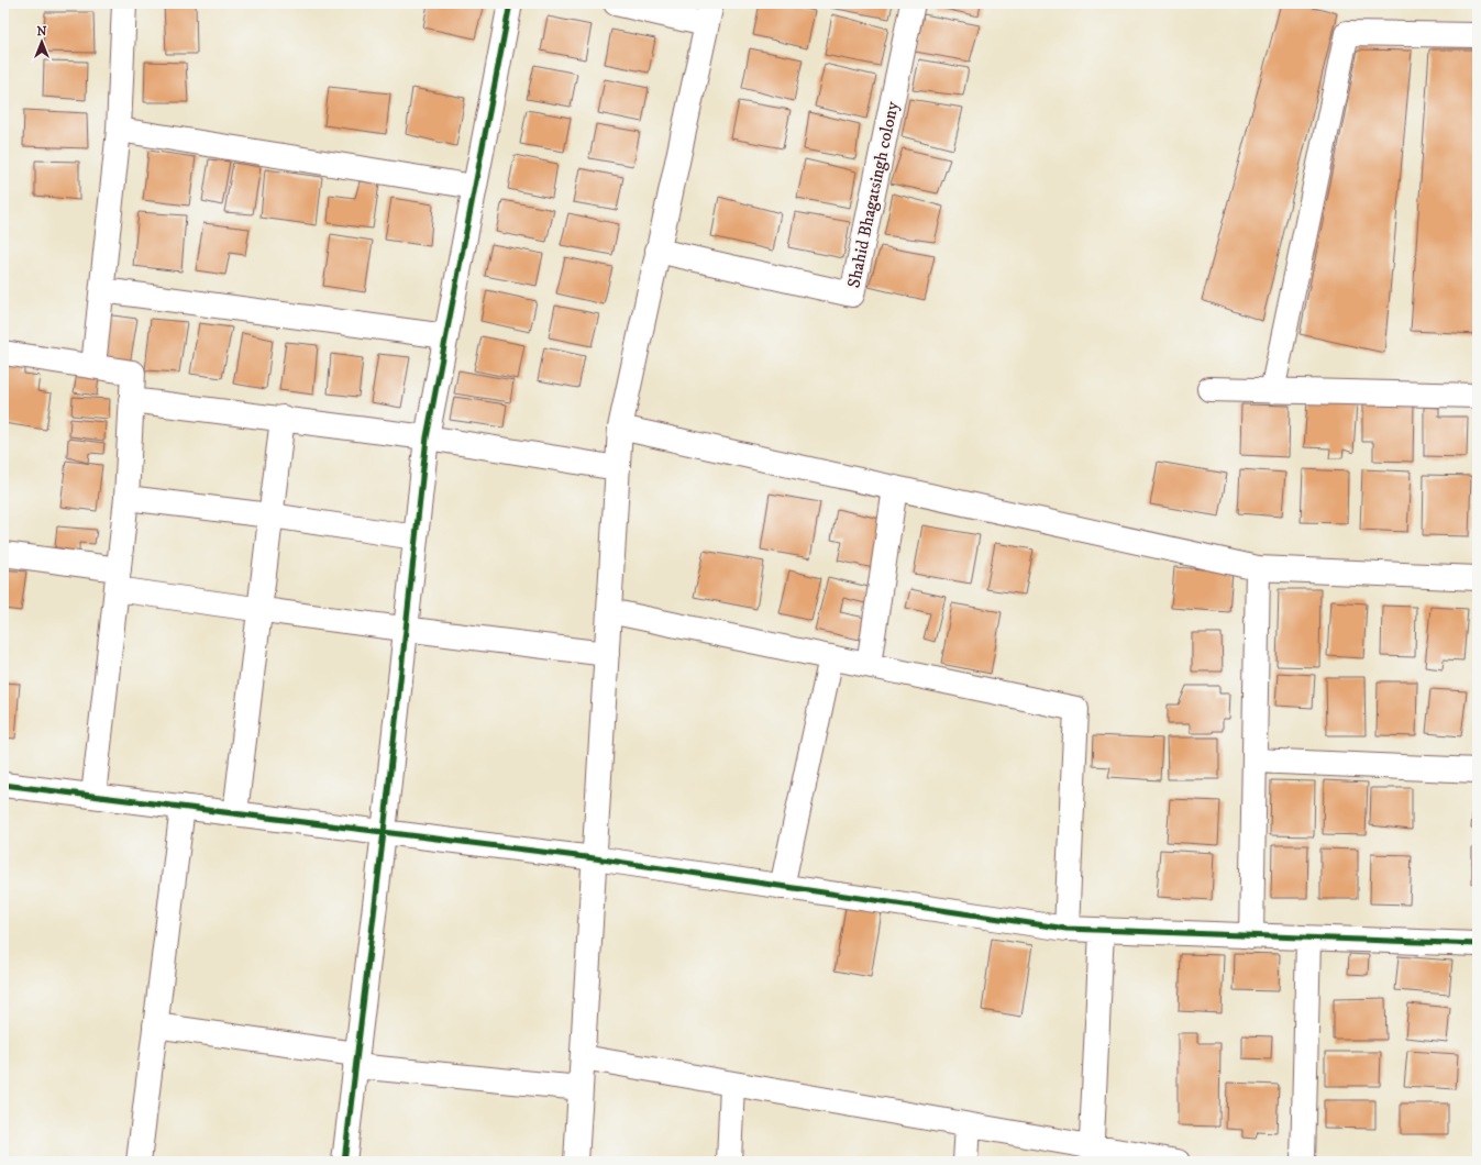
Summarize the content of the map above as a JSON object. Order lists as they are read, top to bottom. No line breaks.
{"streets":{"street":["Shahid Bhagatsingh colony"]},"north":"top"}
